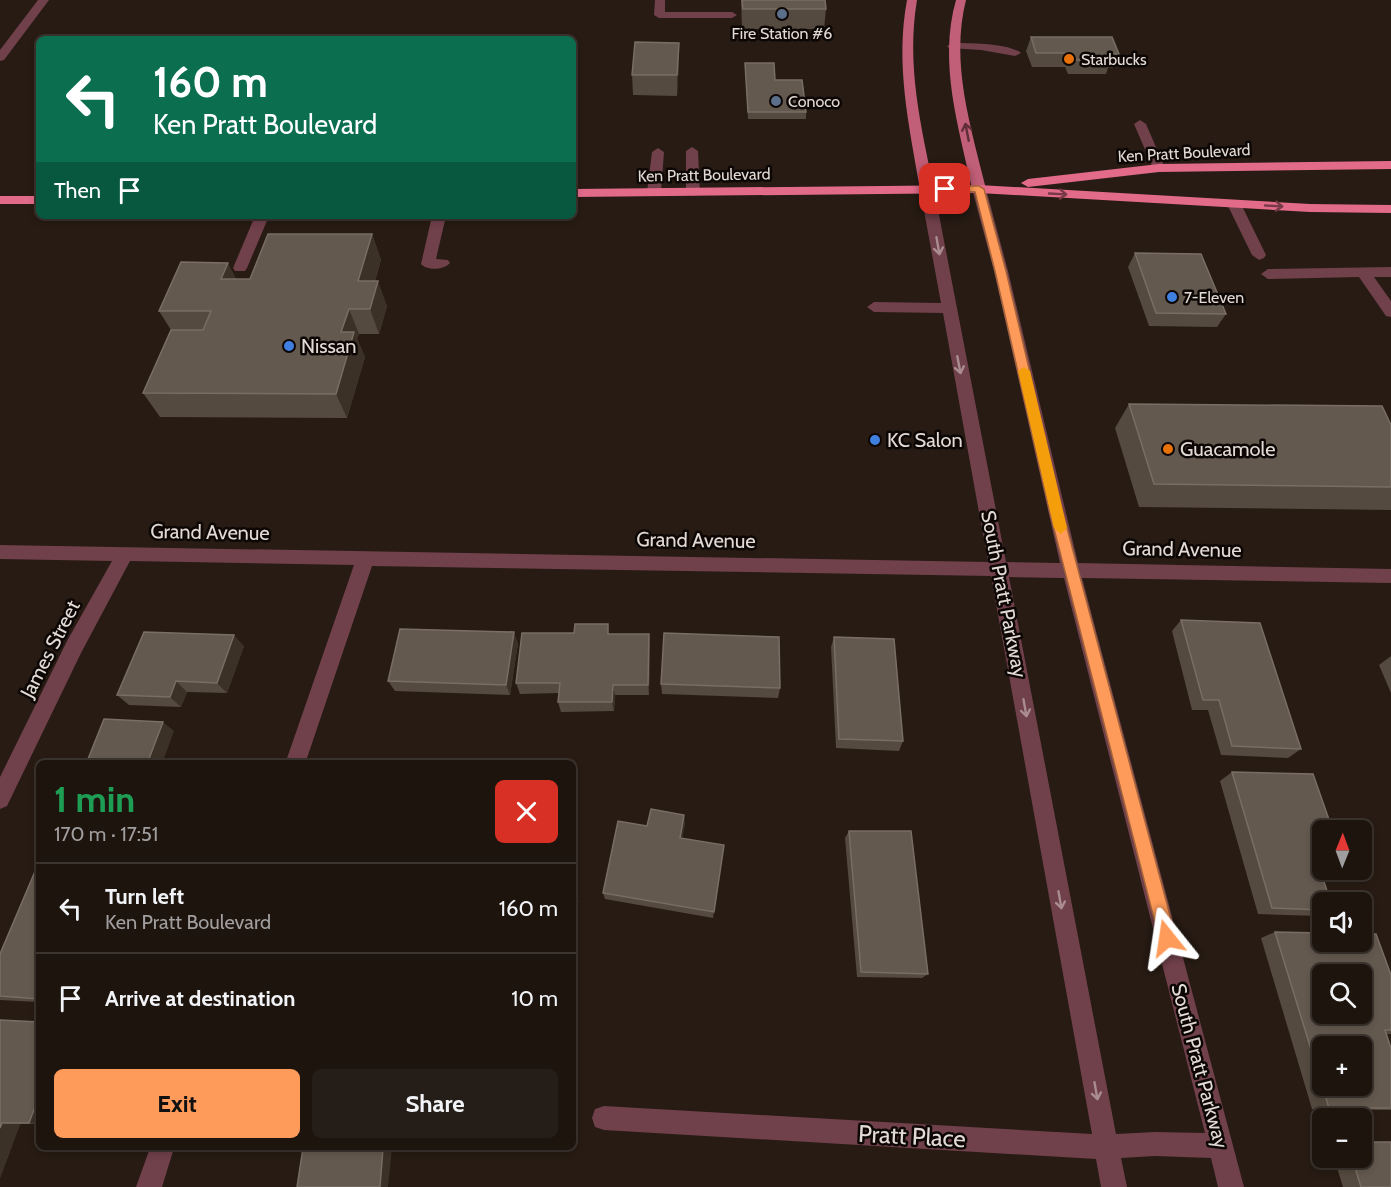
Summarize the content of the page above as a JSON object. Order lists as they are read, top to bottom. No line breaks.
{"streets":{"highway":["Ken Pratt Boulevard"],"main road":["South Pratt Parkway"],"street":["Grand Avenue","James Street","Pratt Place"]},"crossings":[["Ken Pratt Boulevard","South Pratt Parkway"],["Grand Avenue","South Pratt Parkway"],["Grand Avenue","James Street"],["South Pratt Parkway","Pratt Place"]],"places":["Fire Station #6","Starbucks","Conoco","7-Eleven","Nissan","KC Salon","Guacamole"],"north":"top","page":{"turn":["160 m","Ken Pratt Boulevard"],"then":"Then","heading":["1 min","170 m · 17:51"],"map_buttons":["+","−"],"list":[{"name":"Turn left","note":"Ken Pratt Boulevard","value":"160 m"},{"name":"Arrive at destination","value":"10 m"}],"buttons":["Exit","Share"]}}
